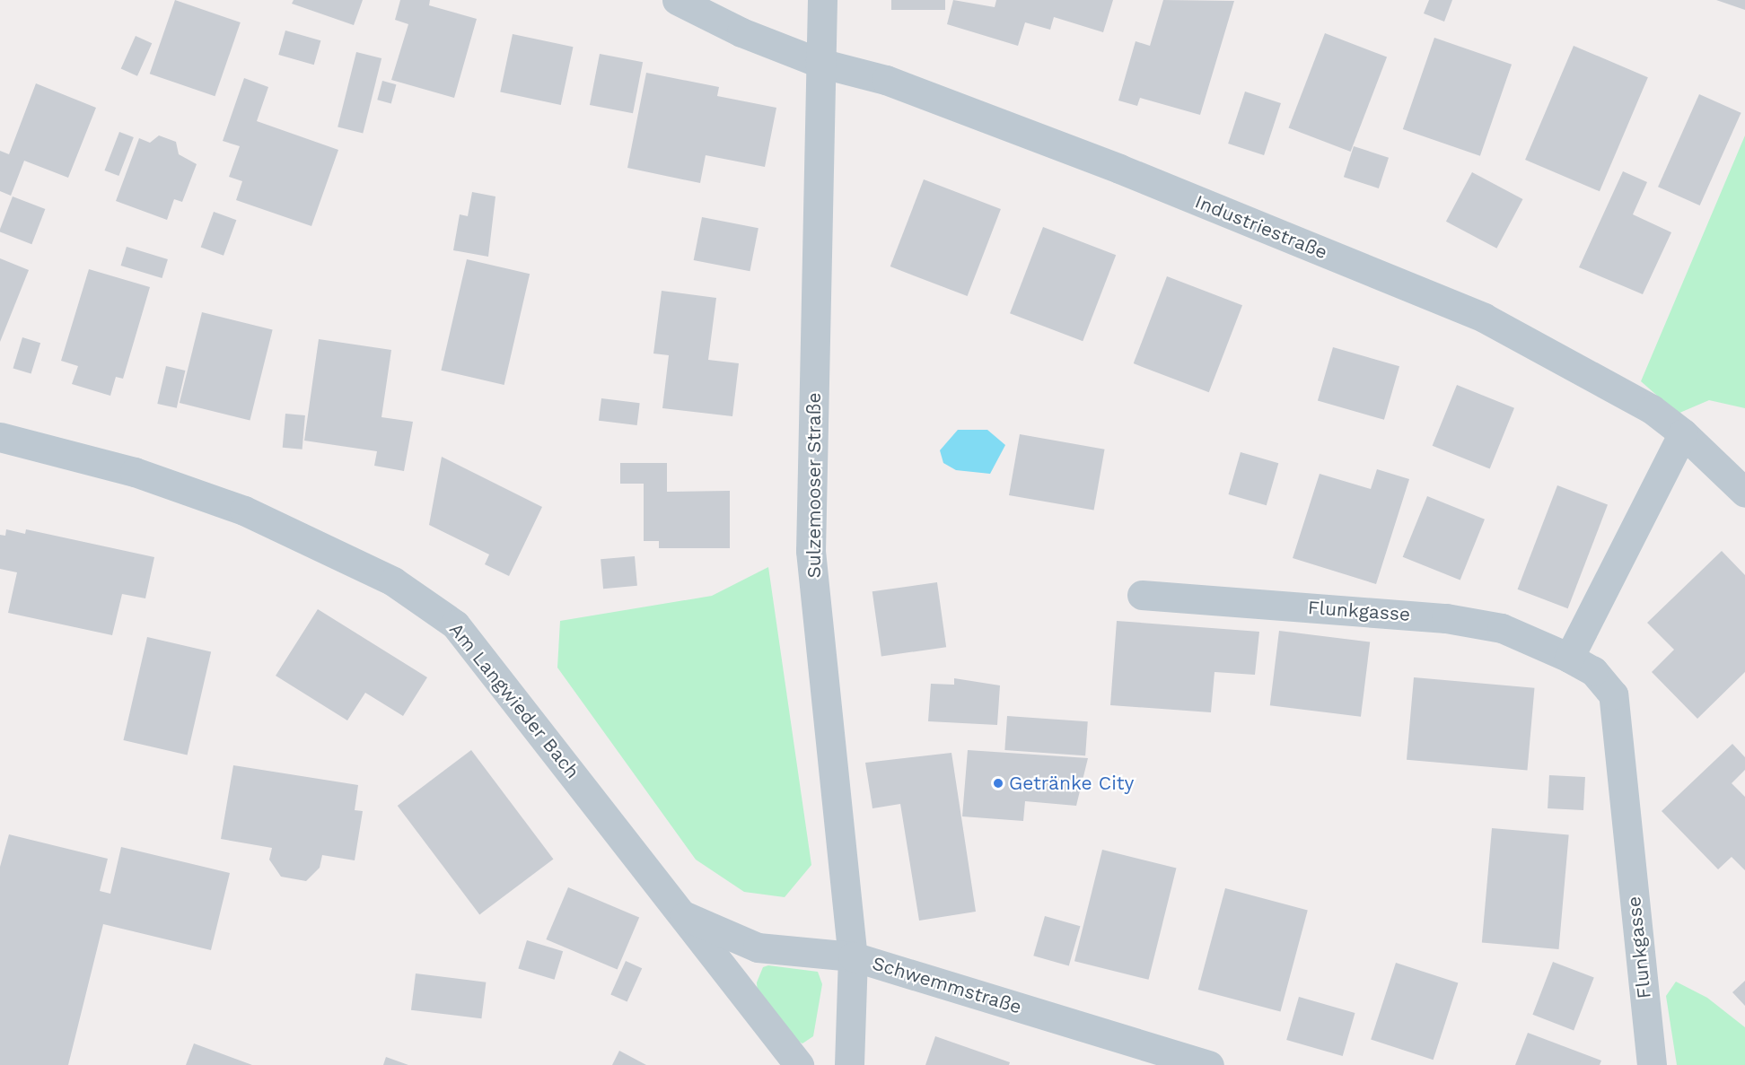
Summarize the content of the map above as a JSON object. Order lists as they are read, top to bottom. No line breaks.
{"streets":{"street":["Industriestraße","Sulzemooser Straße","Flunkgasse","Am Langwieder Bach","Schwemmstraße"]},"crossings":[["Industriestraße","Sulzemooser Straße"],["Sulzemooser Straße","Schwemmstraße"],["Am Langwieder Bach","Schwemmstraße"]],"places":["Getränke City"]}
